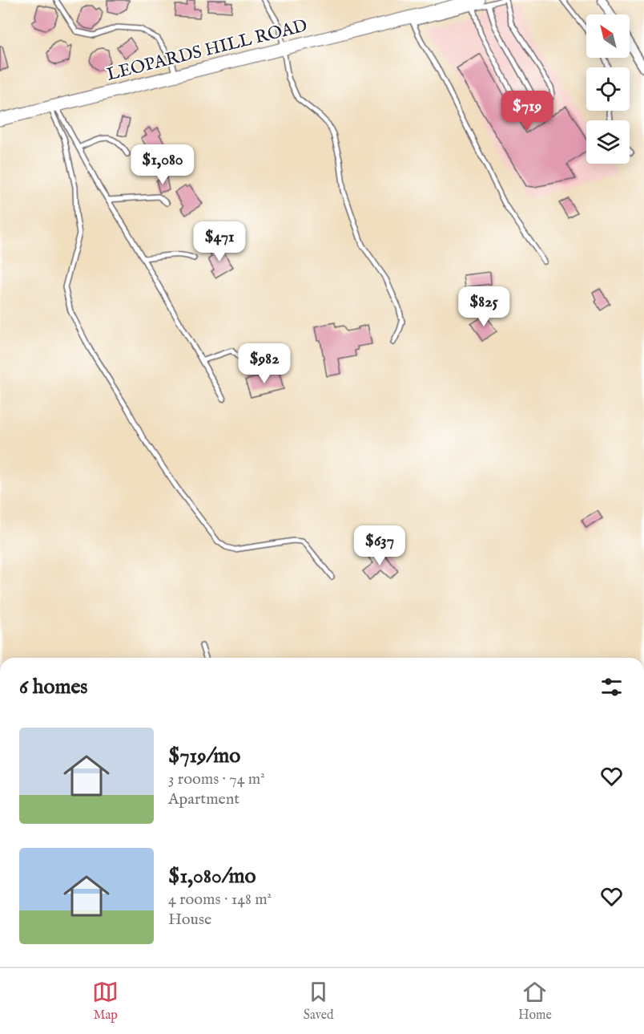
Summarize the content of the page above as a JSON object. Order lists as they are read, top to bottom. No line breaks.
{"streets":{"main road":["LEOPARDS HILL ROAD"]},"north":"top left","page":{"price":["$719","$1,080","$471","$825","$982","$637"],"heading":"6 homes","list":[{"name":"$719/mo","note":"3 rooms · 74 m² · Apartment"},{"name":"$1,080/mo","note":"4 rooms · 148 m² · House"}],"tabs":["Map","Saved","Home"]}}
